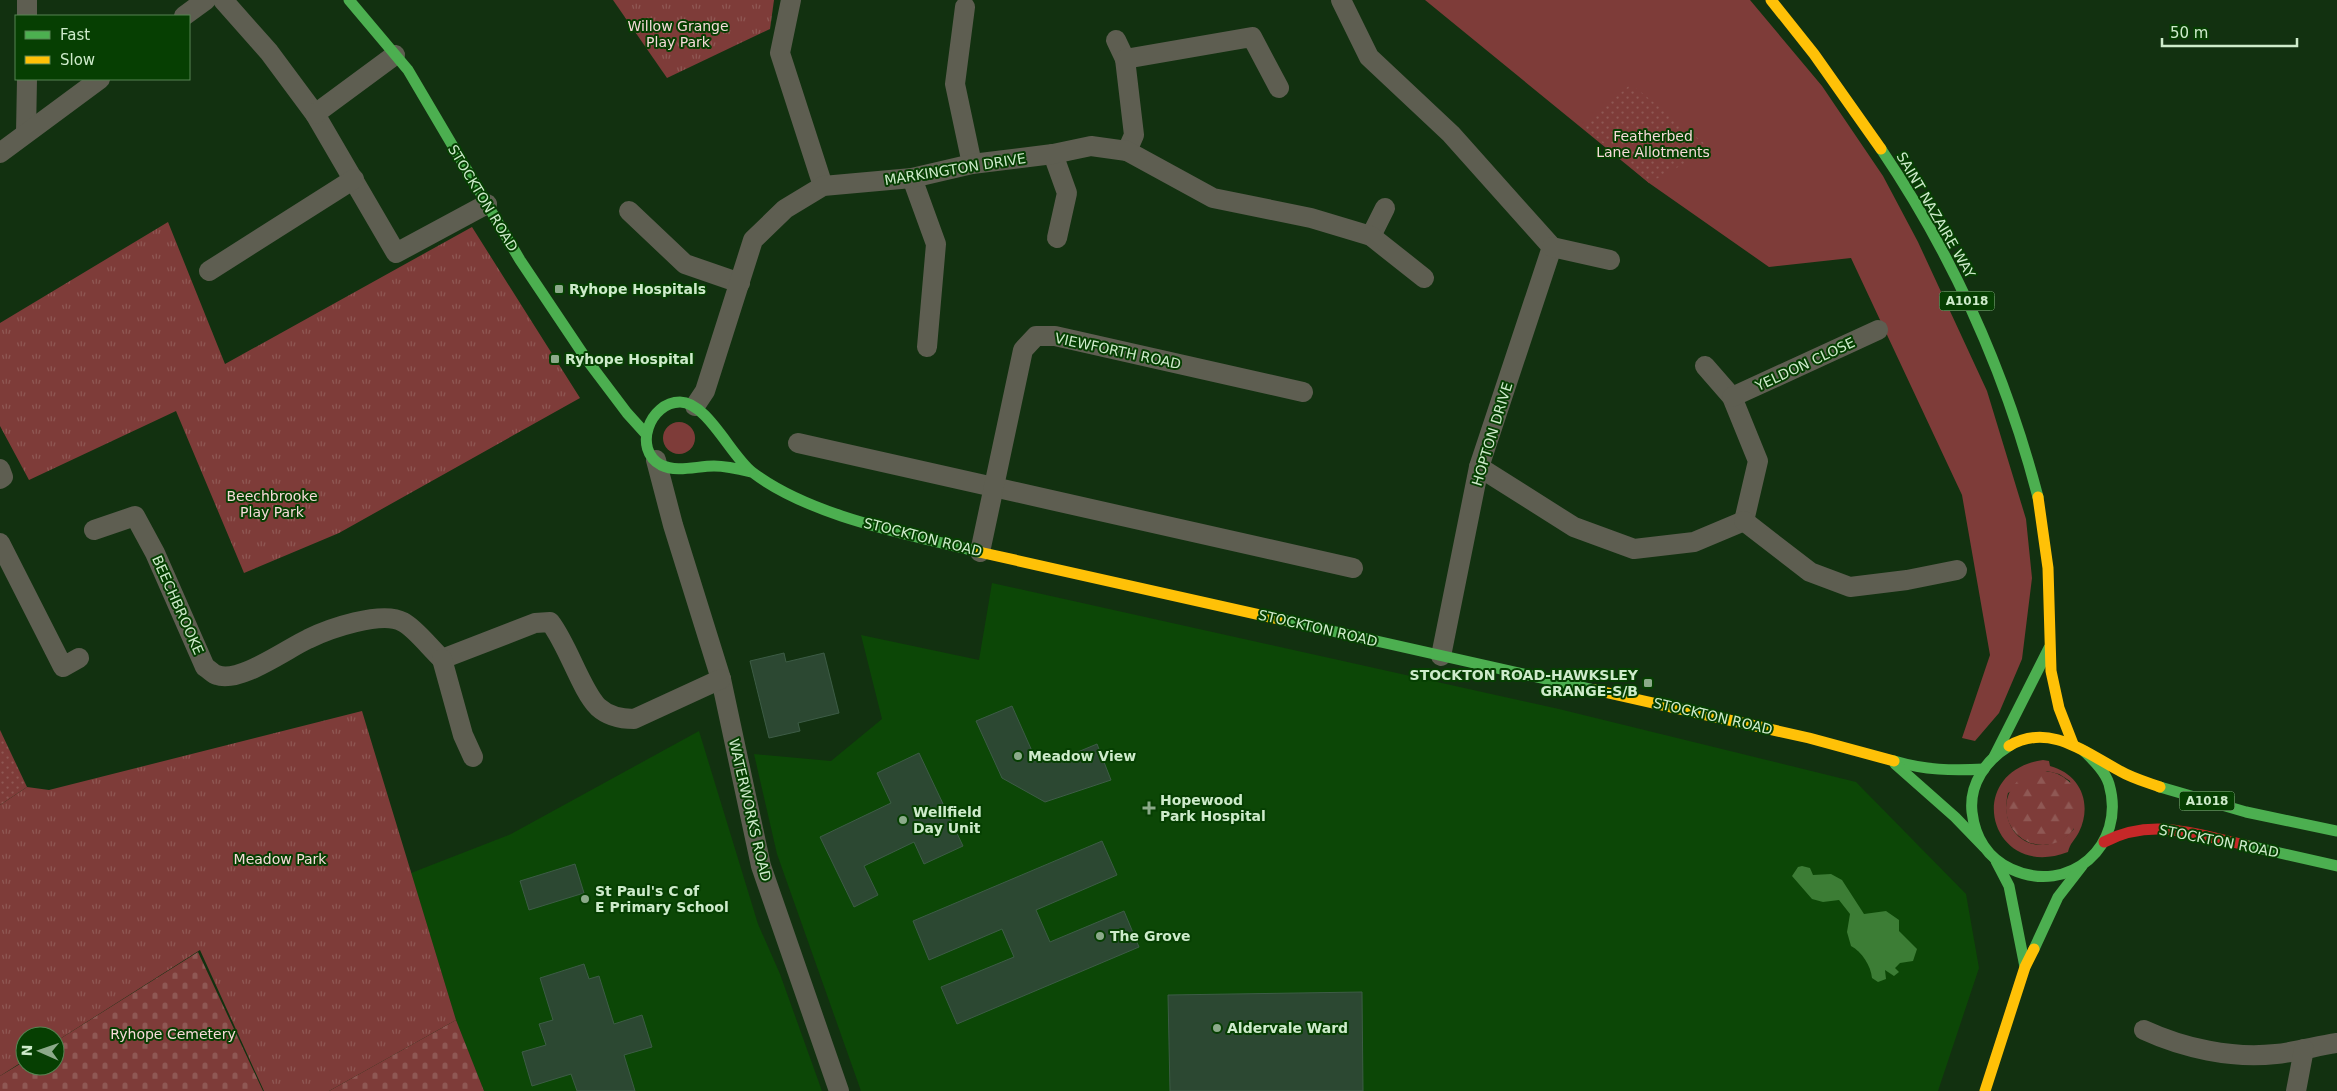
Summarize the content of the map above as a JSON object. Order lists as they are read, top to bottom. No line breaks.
{"streets":{"main road":["STOCKTON ROAD","SAINT NAZAIRE WAY","A1018"],"street":["MARKINGTON DRIVE","VIEWFORTH ROAD","YELDON CLOSE","HOPTON DRIVE","BEECHBROOKE","WATERWORKS ROAD"]},"crossings":[["MARKINGTON DRIVE","STOCKTON ROAD"],["STOCKTON ROAD","SAINT NAZAIRE WAY"],["STOCKTON ROAD","VIEWFORTH ROAD"],["STOCKTON ROAD","HOPTON DRIVE"],["STOCKTON ROAD","WATERWORKS ROAD"]],"parks":["Willow Grange Play Park","Featherbed Lane Allotments","Beechbrooke Play Park","Meadow Park","Ryhope Cemetery"],"places":{"transit":["Ryhope Hospitals","Ryhope Hospital","STOCKTON ROAD-HAWKSLEY GRANGE-S/B"],"other":["Meadow View","Wellfield Day Unit","St Paul's C of E Primary School","The Grove","Aldervale Ward"],"health":["Hopewood Park Hospital"]},"legend":["Fast","Slow"],"scale_bar":"50 m","north":"left"}
